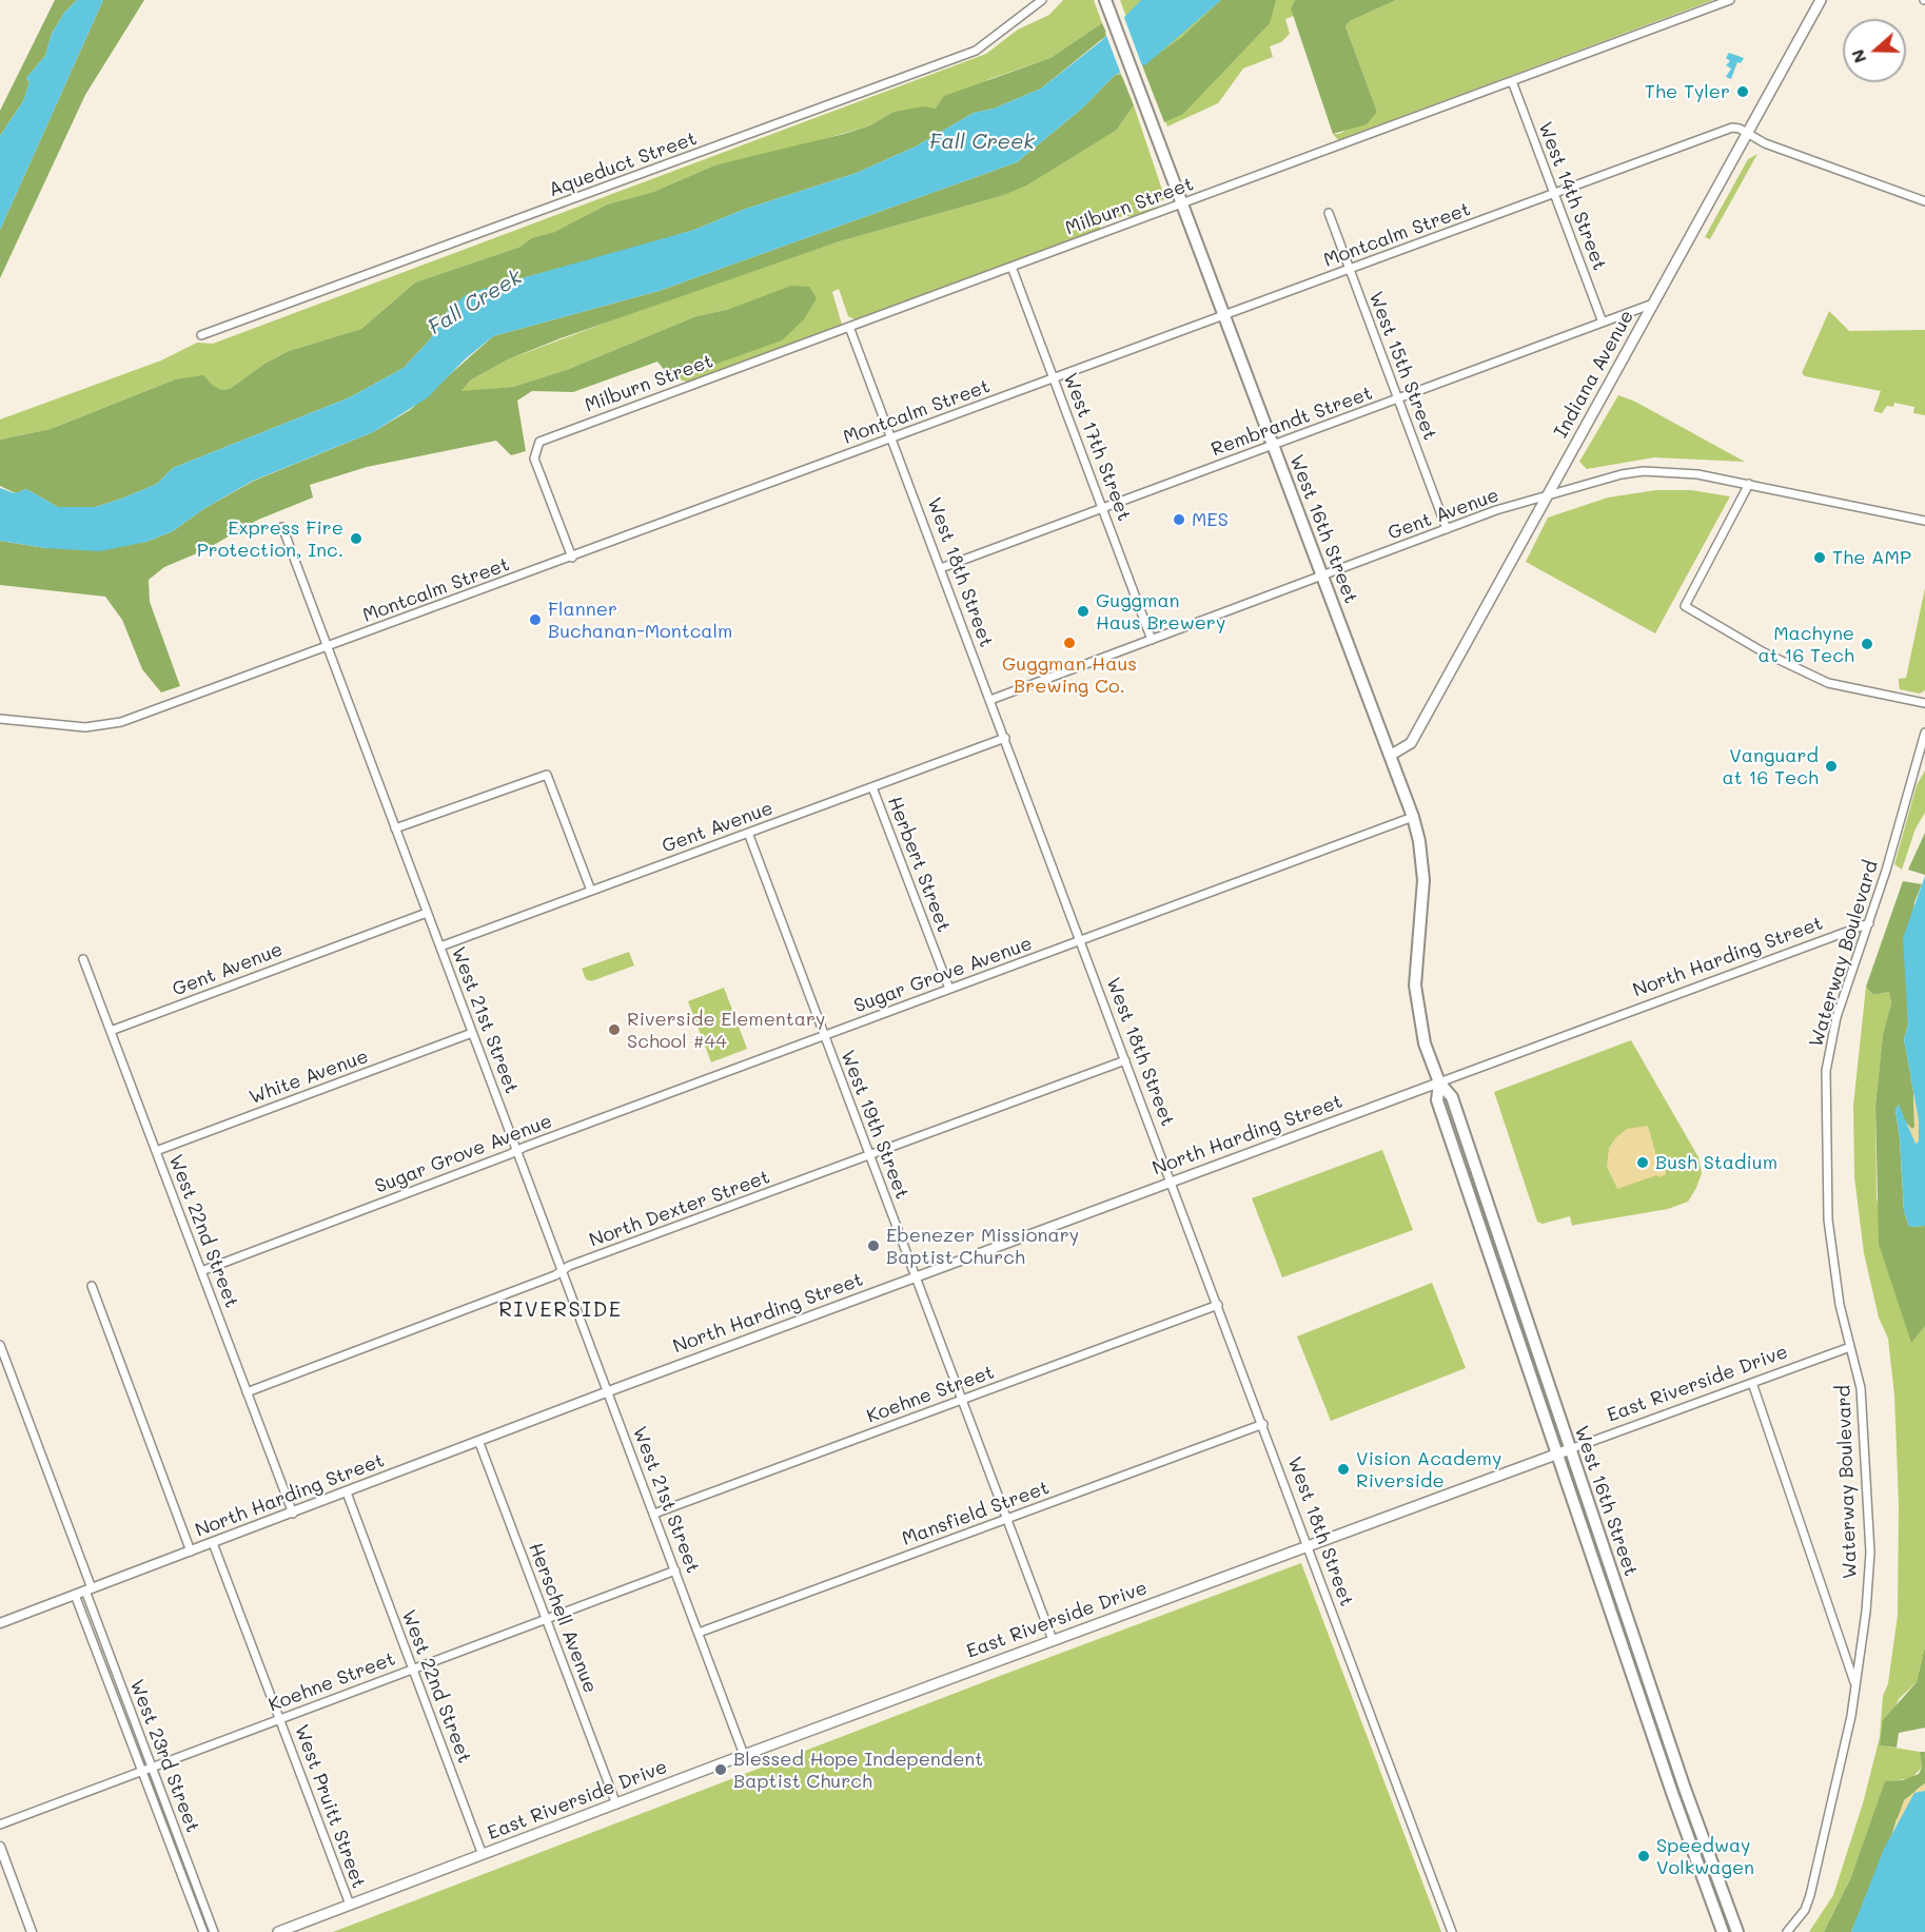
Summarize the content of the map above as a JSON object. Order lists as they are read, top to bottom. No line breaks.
{"streets":{"main road":["Indiana Avenue","West 16th Street","East Riverside Drive"],"street":["Aqueduct Street","West 14th Street","Milburn Street","Montcalm Street","West 15th Street","Rembrandt Street","West 17th Street","Gent Avenue","West 18th Street","Herbert Street","Waterway Boulevard","North Harding Street","Sugar Grove Avenue","West 21st Street","White Avenue","West 19th Street","North Dexter Street","West 22nd Street","Koehne Street","Mansfield Street","Herschell Avenue","West 23rd Street","West Pruitt Street"]},"crossings":[["West 14th Street","Milburn Street"],["West 14th Street","Montcalm Street"],["West 14th Street","Rembrandt Street"],["Milburn Street","Montcalm Street"],["Milburn Street","West 17th Street"],["Milburn Street","West 16th Street"],["Milburn Street","West 18th Street"],["Montcalm Street","West 15th Street"],["Montcalm Street","Indiana Avenue"],["Montcalm Street","West 17th Street"],["Montcalm Street","West 16th Street"],["Montcalm Street","West 18th Street"],["Montcalm Street","West 21st Street"],["West 15th Street","Rembrandt Street"],["West 15th Street","Gent Avenue"],["Indiana Avenue","Rembrandt Street"],["Indiana Avenue","Gent Avenue"],["Indiana Avenue","West 16th Street"],["Rembrandt Street","West 17th Street"],["Rembrandt Street","West 16th Street"],["Rembrandt Street","West 18th Street"],["West 17th Street","Gent Avenue"],["Gent Avenue","West 16th Street"],["Gent Avenue","West 18th Street"],["Gent Avenue","Herbert Street"],["Gent Avenue","West 21st Street"],["Gent Avenue","West 19th Street"],["Gent Avenue","West 22nd Street"],["West 16th Street","North Harding Street"],["West 16th Street","Sugar Grove Avenue"],["West 16th Street","East Riverside Drive"],["West 18th Street","North Harding Street"],["West 18th Street","Sugar Grove Avenue"],["West 18th Street","North Dexter Street"],["West 18th Street","East Riverside Drive"],["West 18th Street","Koehne Street"],["West 18th Street","Mansfield Street"],["Herbert Street","Sugar Grove Avenue"],["Waterway Boulevard","North Harding Street"],["Waterway Boulevard","East Riverside Drive"],["North Harding Street","West 21st Street"],["North Harding Street","West 19th Street"],["North Harding Street","West 22nd Street"],["North Harding Street","Herschell Avenue"],["North Harding Street","West 23rd Street"],["North Harding Street","West Pruitt Street"],["Sugar Grove Avenue","West 21st Street"],["Sugar Grove Avenue","West 19th Street"],["Sugar Grove Avenue","West 22nd Street"],["West 21st Street","White Avenue"],["West 21st Street","North Dexter Street"],["West 21st Street","East Riverside Drive"],["West 21st Street","Koehne Street"],["West 21st Street","Mansfield Street"],["White Avenue","West 22nd Street"],["West 19th Street","North Dexter Street"],["West 19th Street","East Riverside Drive"],["West 19th Street","Koehne Street"],["West 19th Street","Mansfield Street"],["North Dexter Street","West 22nd Street"],["West 22nd Street","East Riverside Drive"],["West 22nd Street","Koehne Street"],["East Riverside Drive","Herschell Avenue"],["East Riverside Drive","West Pruitt Street"],["Koehne Street","Herschell Avenue"],["Koehne Street","West 23rd Street"],["Koehne Street","West Pruitt Street"]],"districts":["RIVERSIDE"],"water":["Fall Creek"],"places":["The Tyler","MES","Express Fire Protection, Inc.","The AMP","Guggman Haus Brewery","Flanner Buchanan-Montcalm","Guggman Haus Brewing Co.","Machyne at 16 Tech","Vanguard at 16 Tech","Riverside Elementary School #44","Bush Stadium","Ebenezer Missionary Baptist Church","Vision Academy Riverside","Blessed Hope Independent Baptist Church","Speedway Volkwagen"],"north":"left"}
